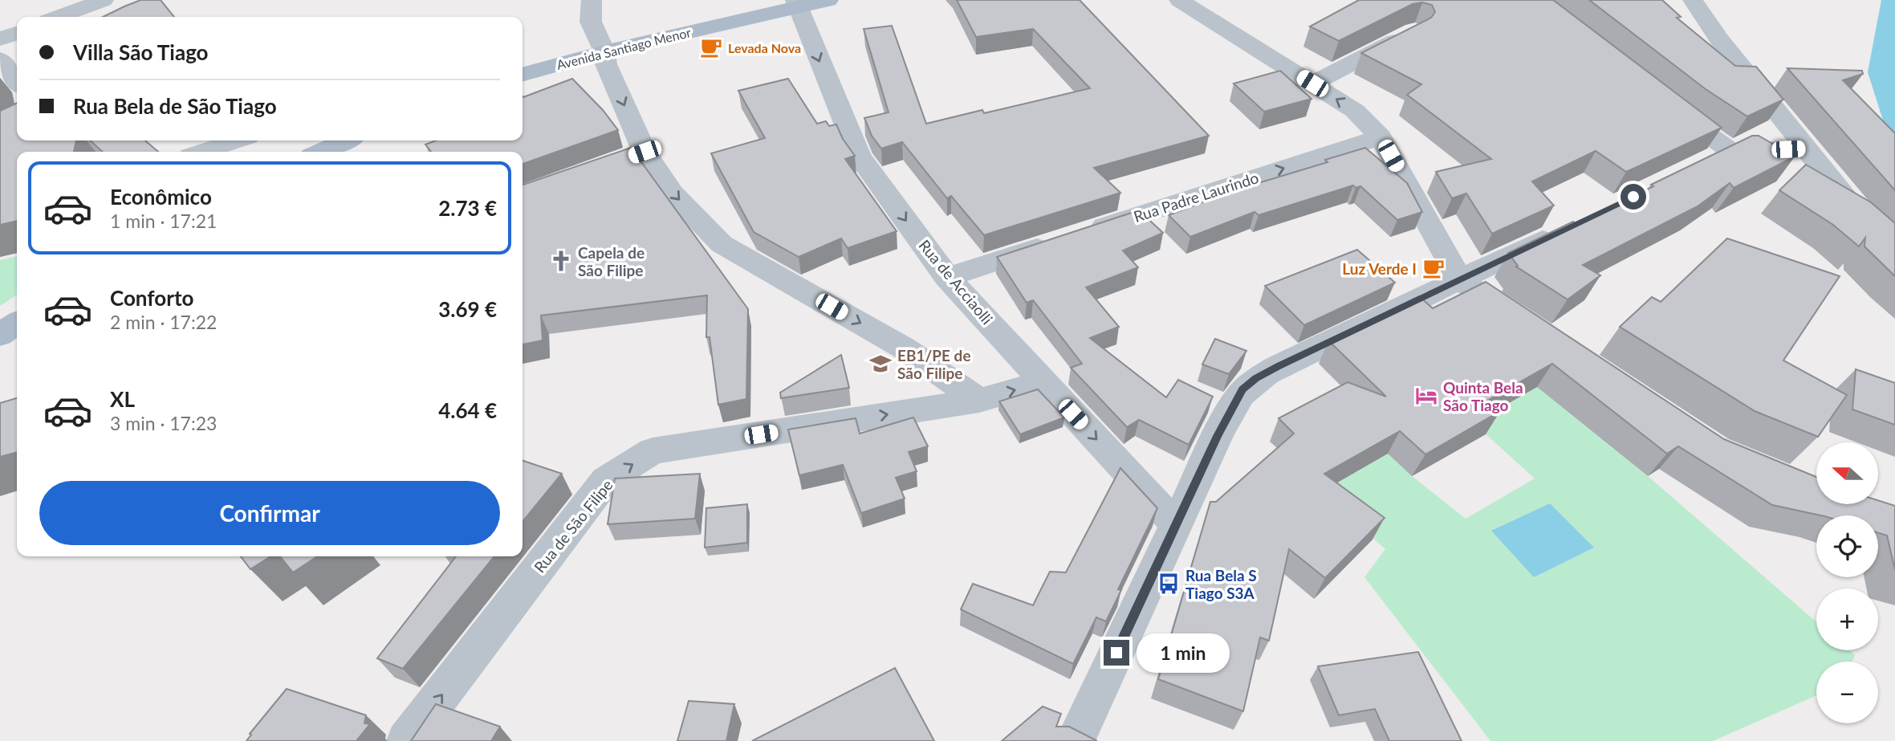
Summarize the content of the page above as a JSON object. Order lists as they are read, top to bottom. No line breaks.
{"streets":{"main road":["Avenida Santiago Menor"],"street":["Rua Padre Laurindo","Rua de Acciaolli","Rua de São Filipe"]},"crossings":[["Avenida Santiago Menor","Rua de Acciaolli"],["Rua Padre Laurindo","Rua de Acciaolli"],["Rua de Acciaolli","Rua de São Filipe"]],"one_way":["Rua Padre Laurindo","Rua de São Filipe"],"places":{"cafe":["Levada Nova","Luz Verde I"],"church":["Capela de São Filipe"],"school or university":["EB1/PE de São Filipe"],"hotel":["Quinta Bela São Tiago"],"bus stop":["Rua Bela S Tiago S3A"]},"north":"left","page":{"banner":["Villa São Tiago","Rua Bela de São Tiago"],"list":[{"name":"Econômico","note":"1 min · 17:21","value":"2.73 €"},{"name":"Conforto","note":"2 min · 17:22","value":"3.69 €"},{"name":"XL","note":"3 min · 17:23","value":"4.64 €"}],"map_buttons":["+","−"],"buttons":"Confirmar","bubble":"1 min"}}
